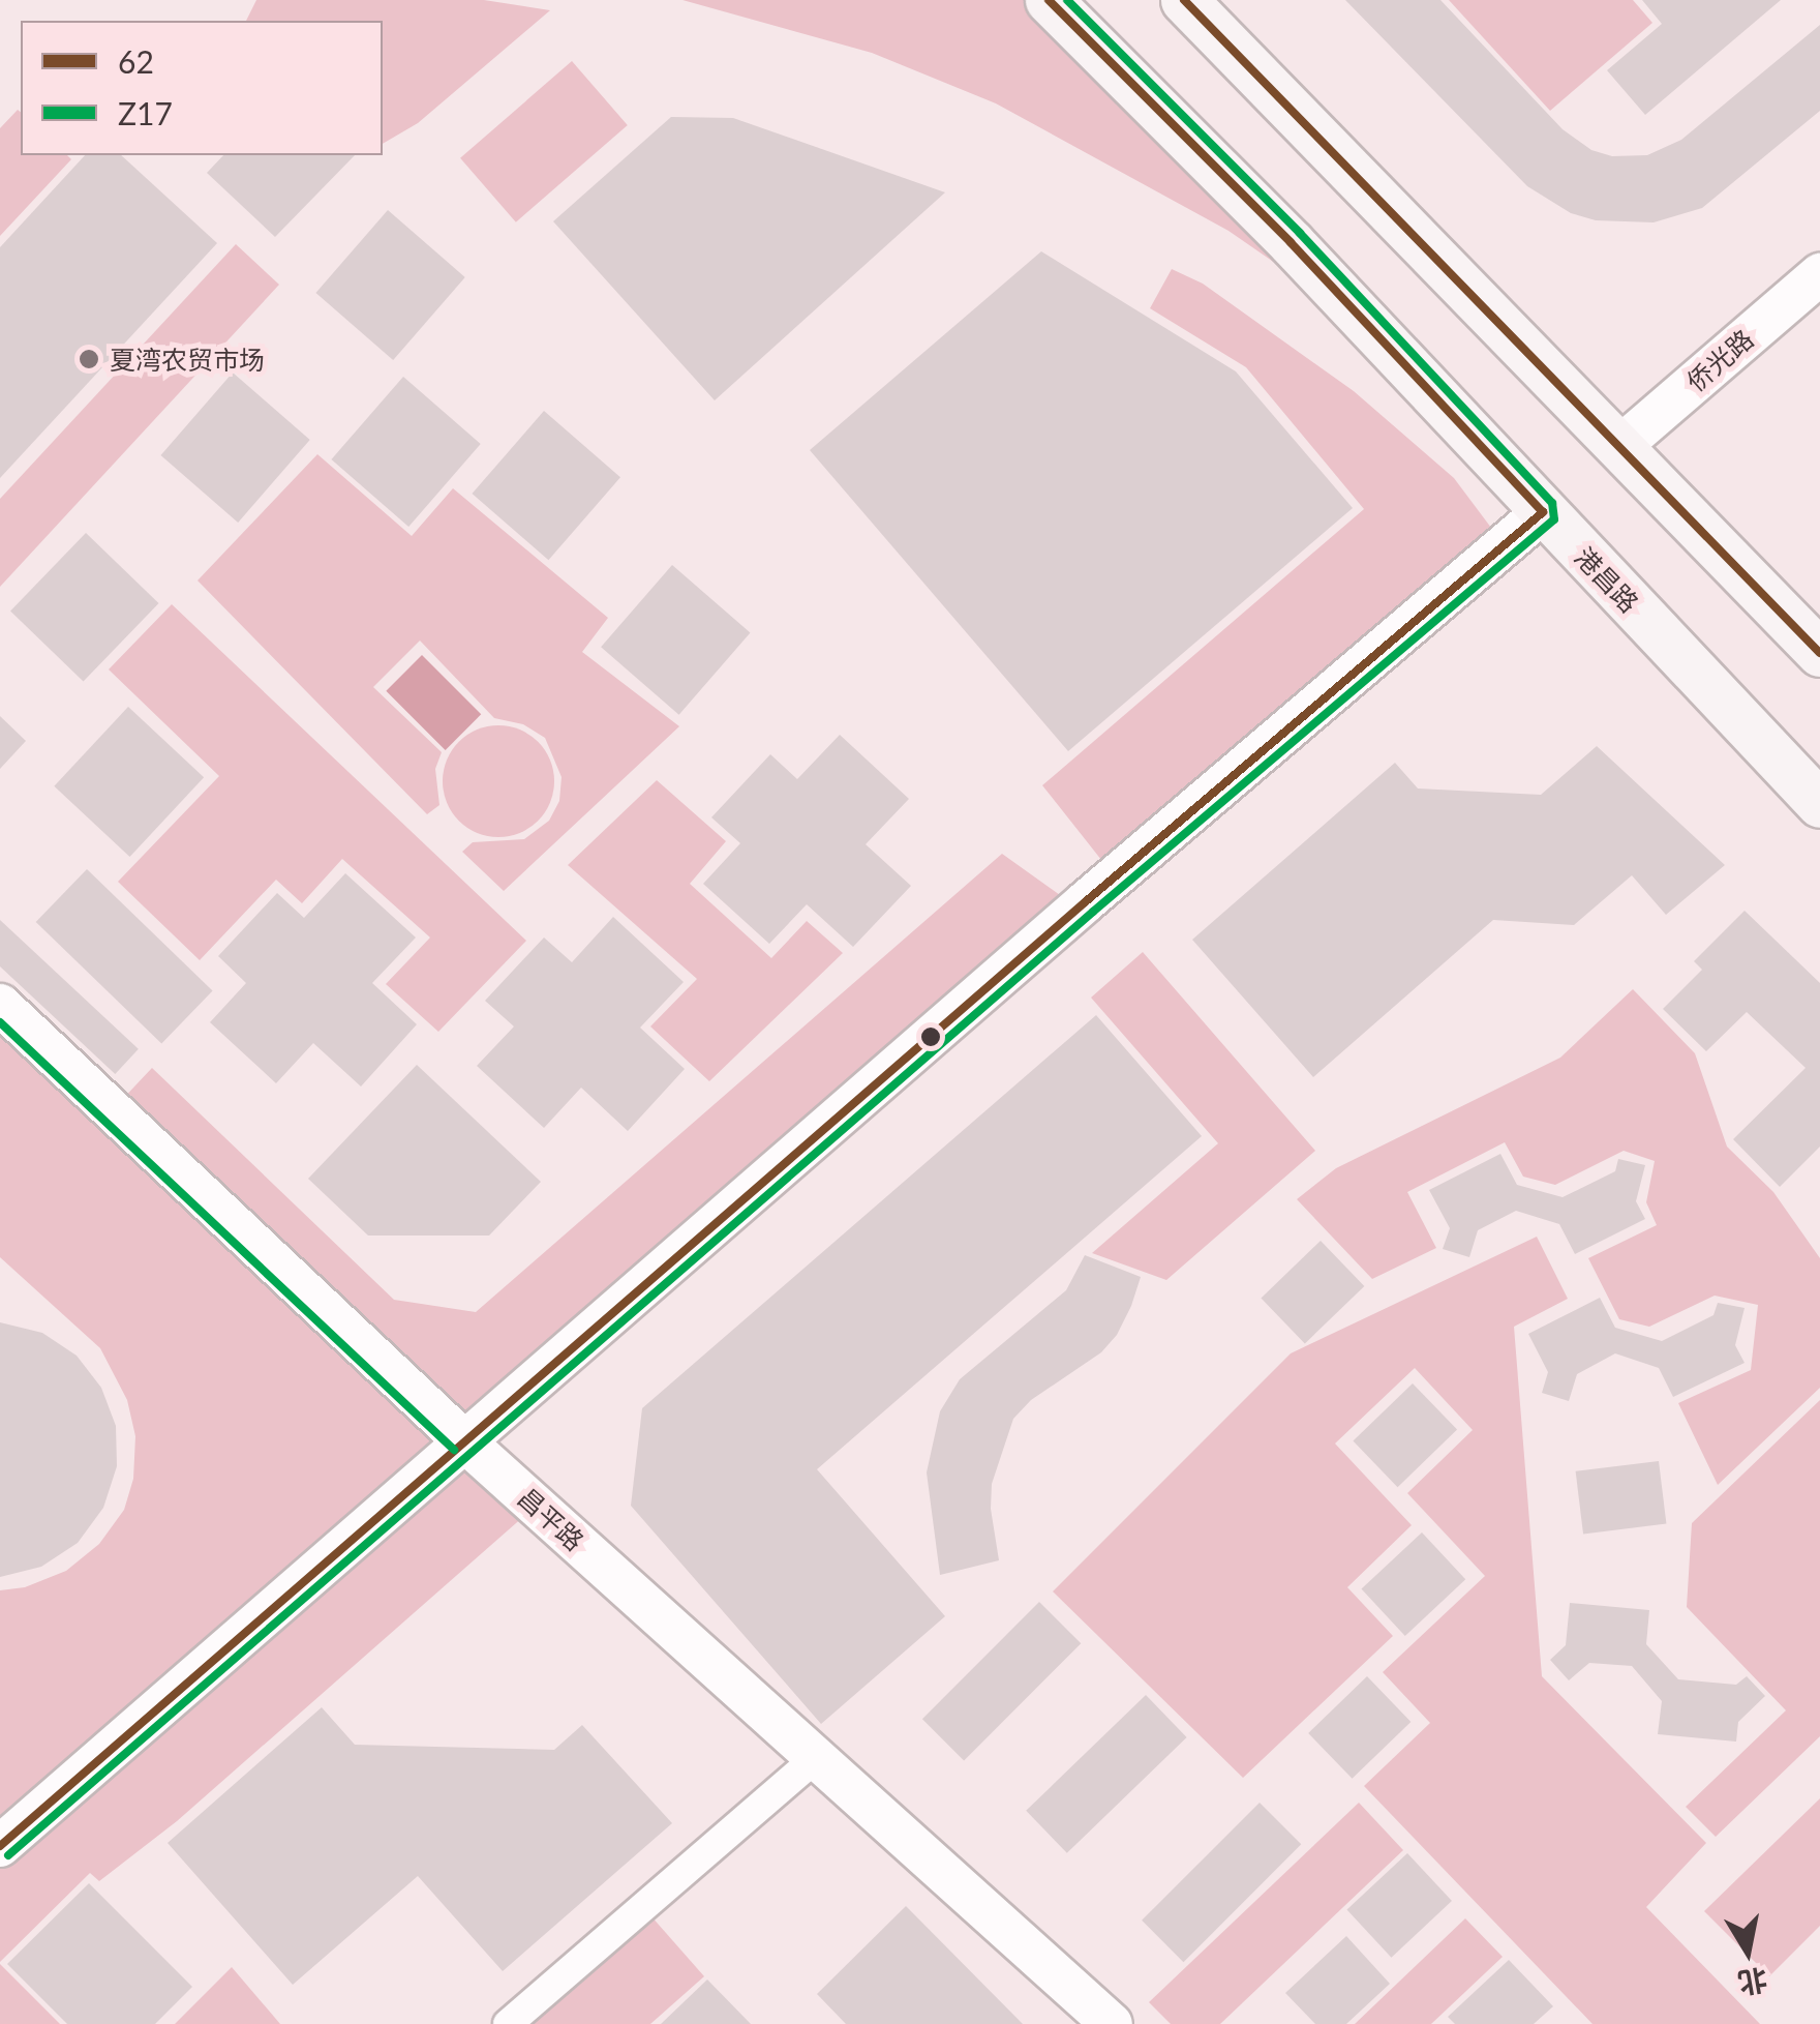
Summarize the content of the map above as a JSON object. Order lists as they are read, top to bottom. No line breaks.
{"streets":{"main road":["港昌路"],"street":["侨光路","昌平路"]},"places":["夏湾农贸市场"],"lines":["transit line 62","transit line Z17"],"legend":["62","Z17"],"north":"bottom"}
